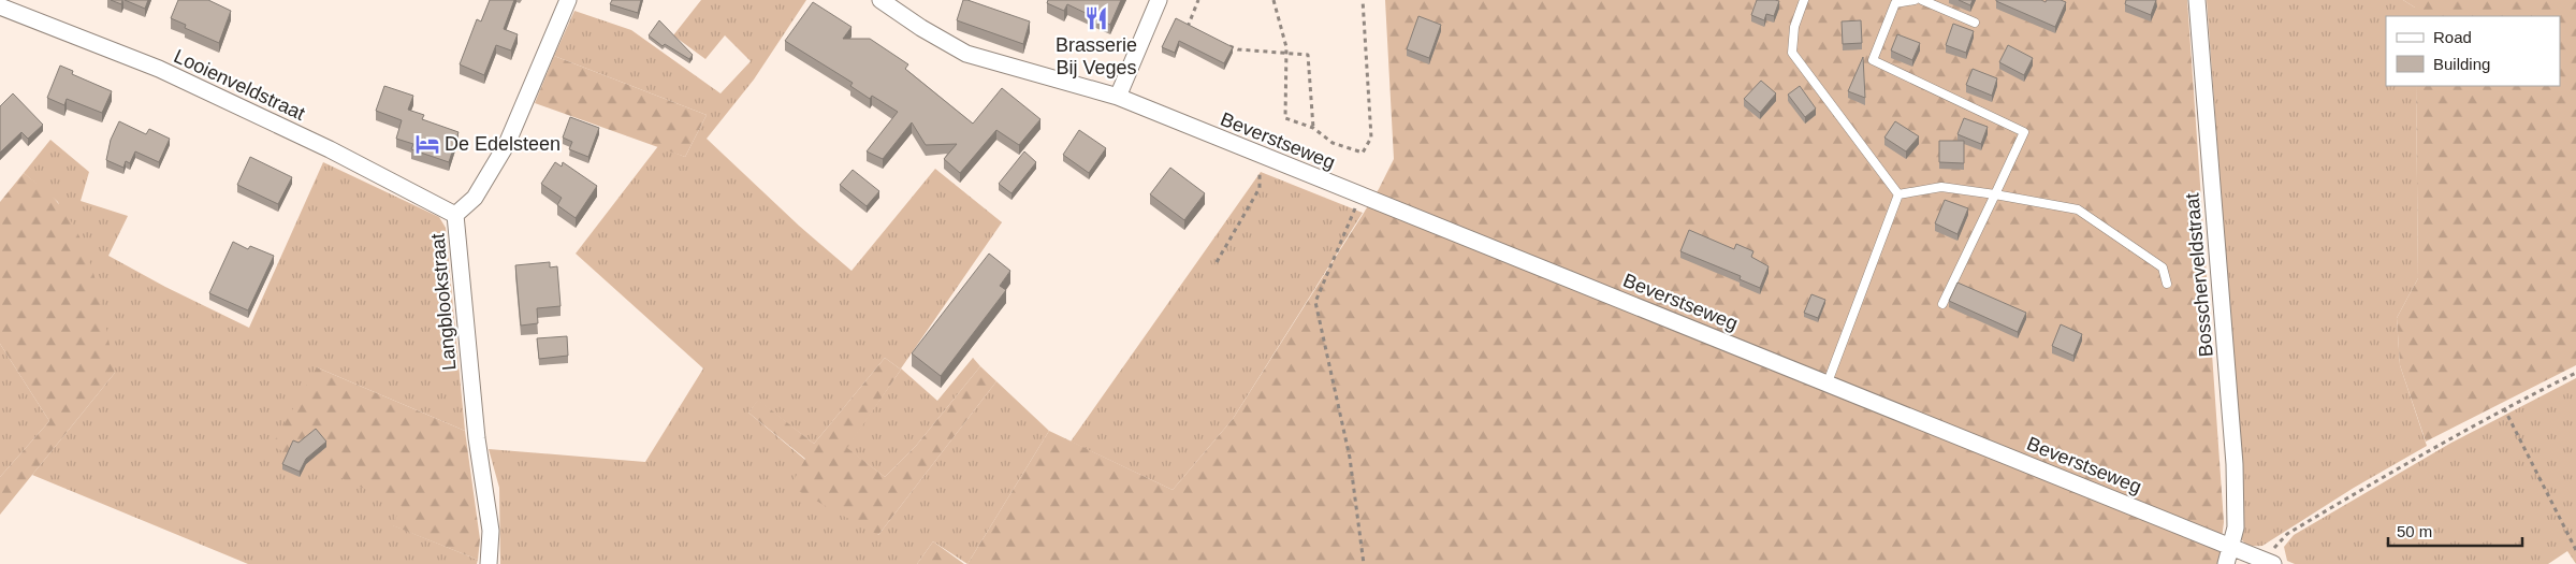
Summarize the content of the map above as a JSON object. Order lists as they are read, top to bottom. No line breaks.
{"streets":{"street":["Looienveldstraat","Beverstseweg","Bosscherveldstraat","Langblookstraat"]},"crossings":[["Looienveldstraat","Langblookstraat"],["Beverstseweg","Bosscherveldstraat"]],"places":{"restaurant":["Brasserie Bij Veges"],"hotel":["De Edelsteen"]},"legend":["Road","Building"],"scale_bar":"50 m"}
